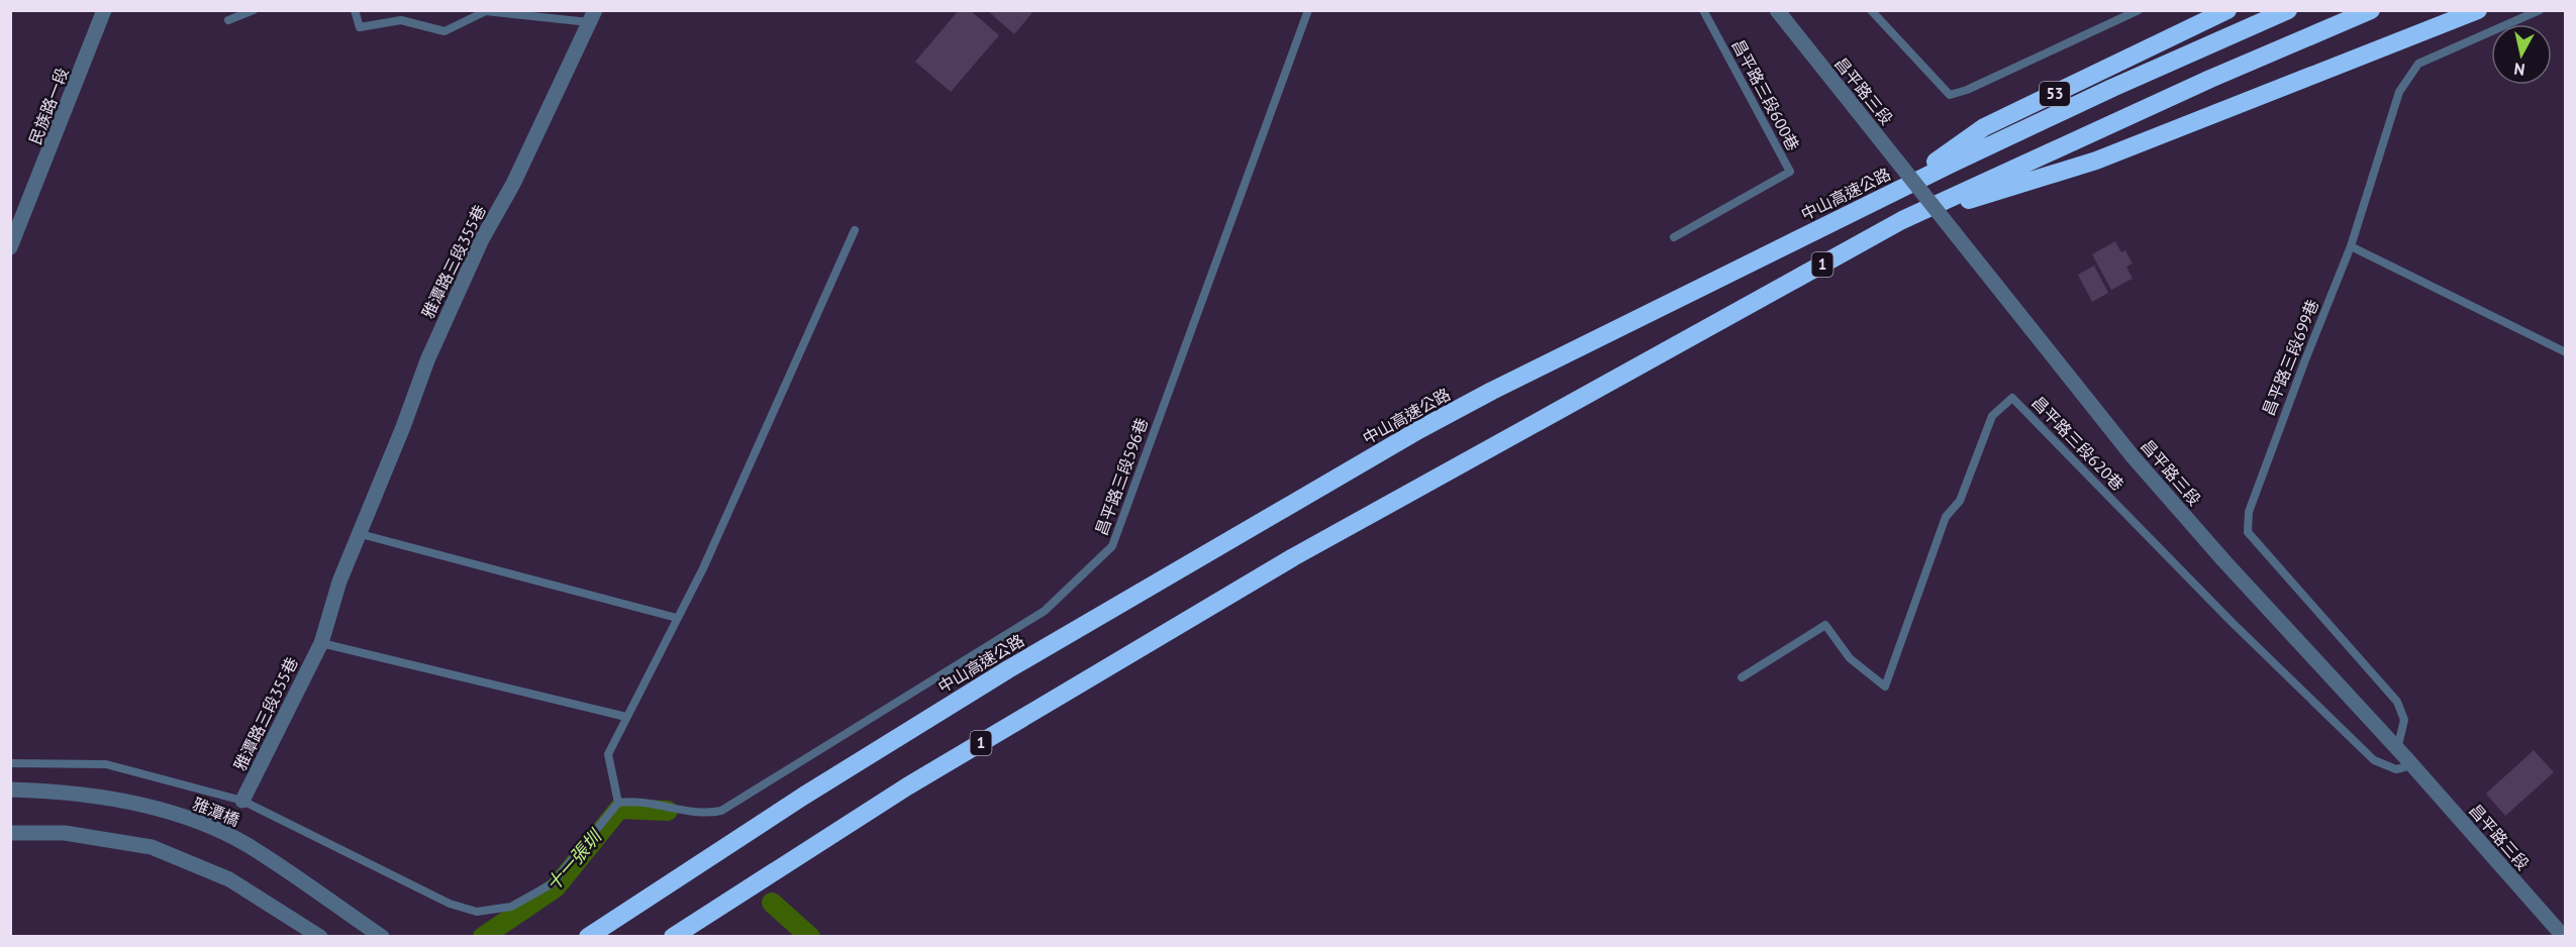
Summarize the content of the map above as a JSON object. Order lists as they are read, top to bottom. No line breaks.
{"streets":{"highway":["53","中山高速公路","1"],"street":["昌平路三段","民族路一段","雅潭路三段355巷","雅潭橋"],"lane":["昌平路三段600巷","昌平路三段699巷","昌平路三段620巷","昌平路三段596巷"]},"crossings":[["昌平路三段","昌平路三段699巷"],["昌平路三段","昌平路三段620巷"],["53","中山高速公路"]],"water":["十一張圳"],"north":"bottom"}
